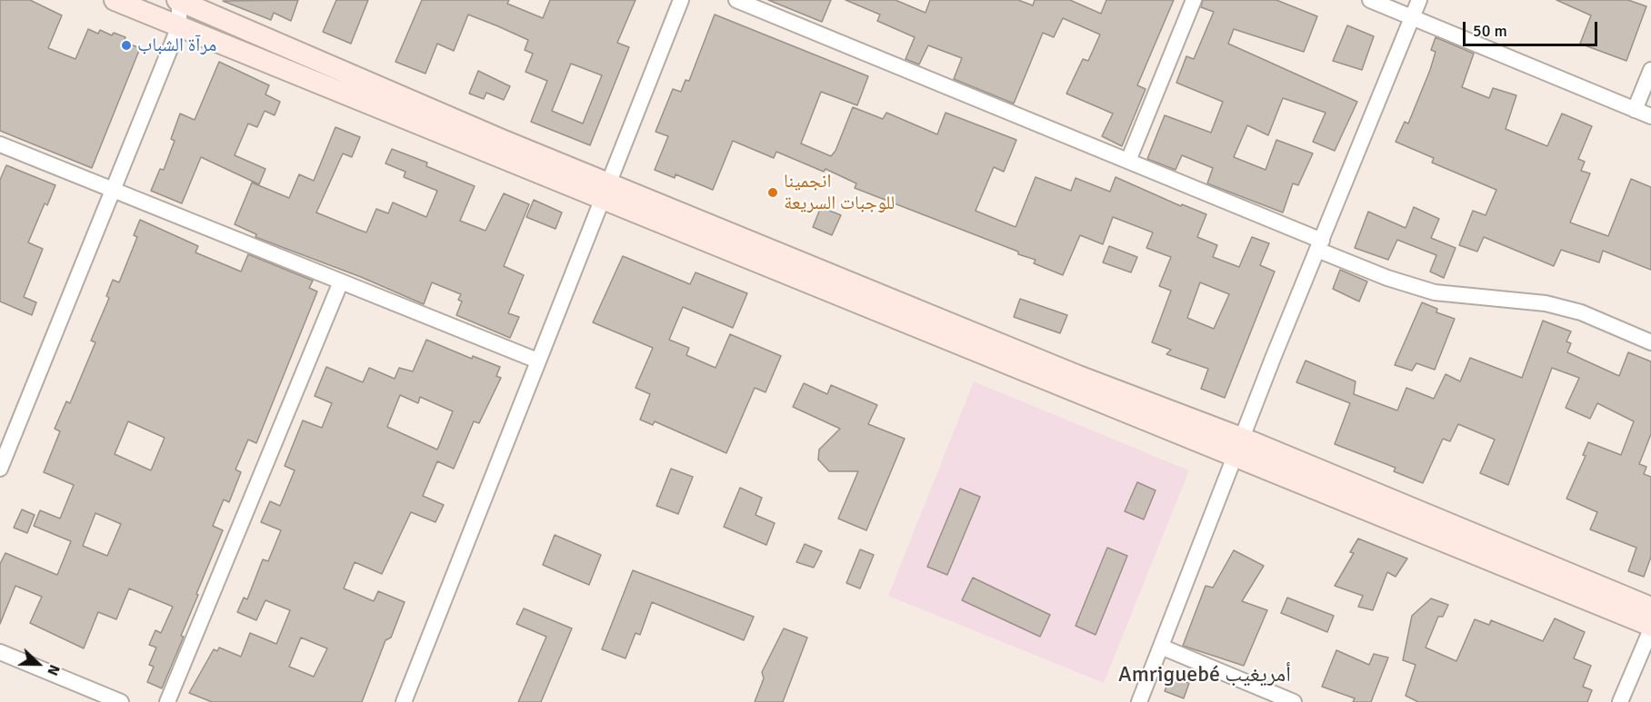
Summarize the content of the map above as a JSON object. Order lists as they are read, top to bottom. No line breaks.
{"districts":["Amriguebé أمريغيب"],"places":["مرآة الشباب","انجمينا للوجبات السريعة"],"scale_bar":"50 m","north":"right"}
